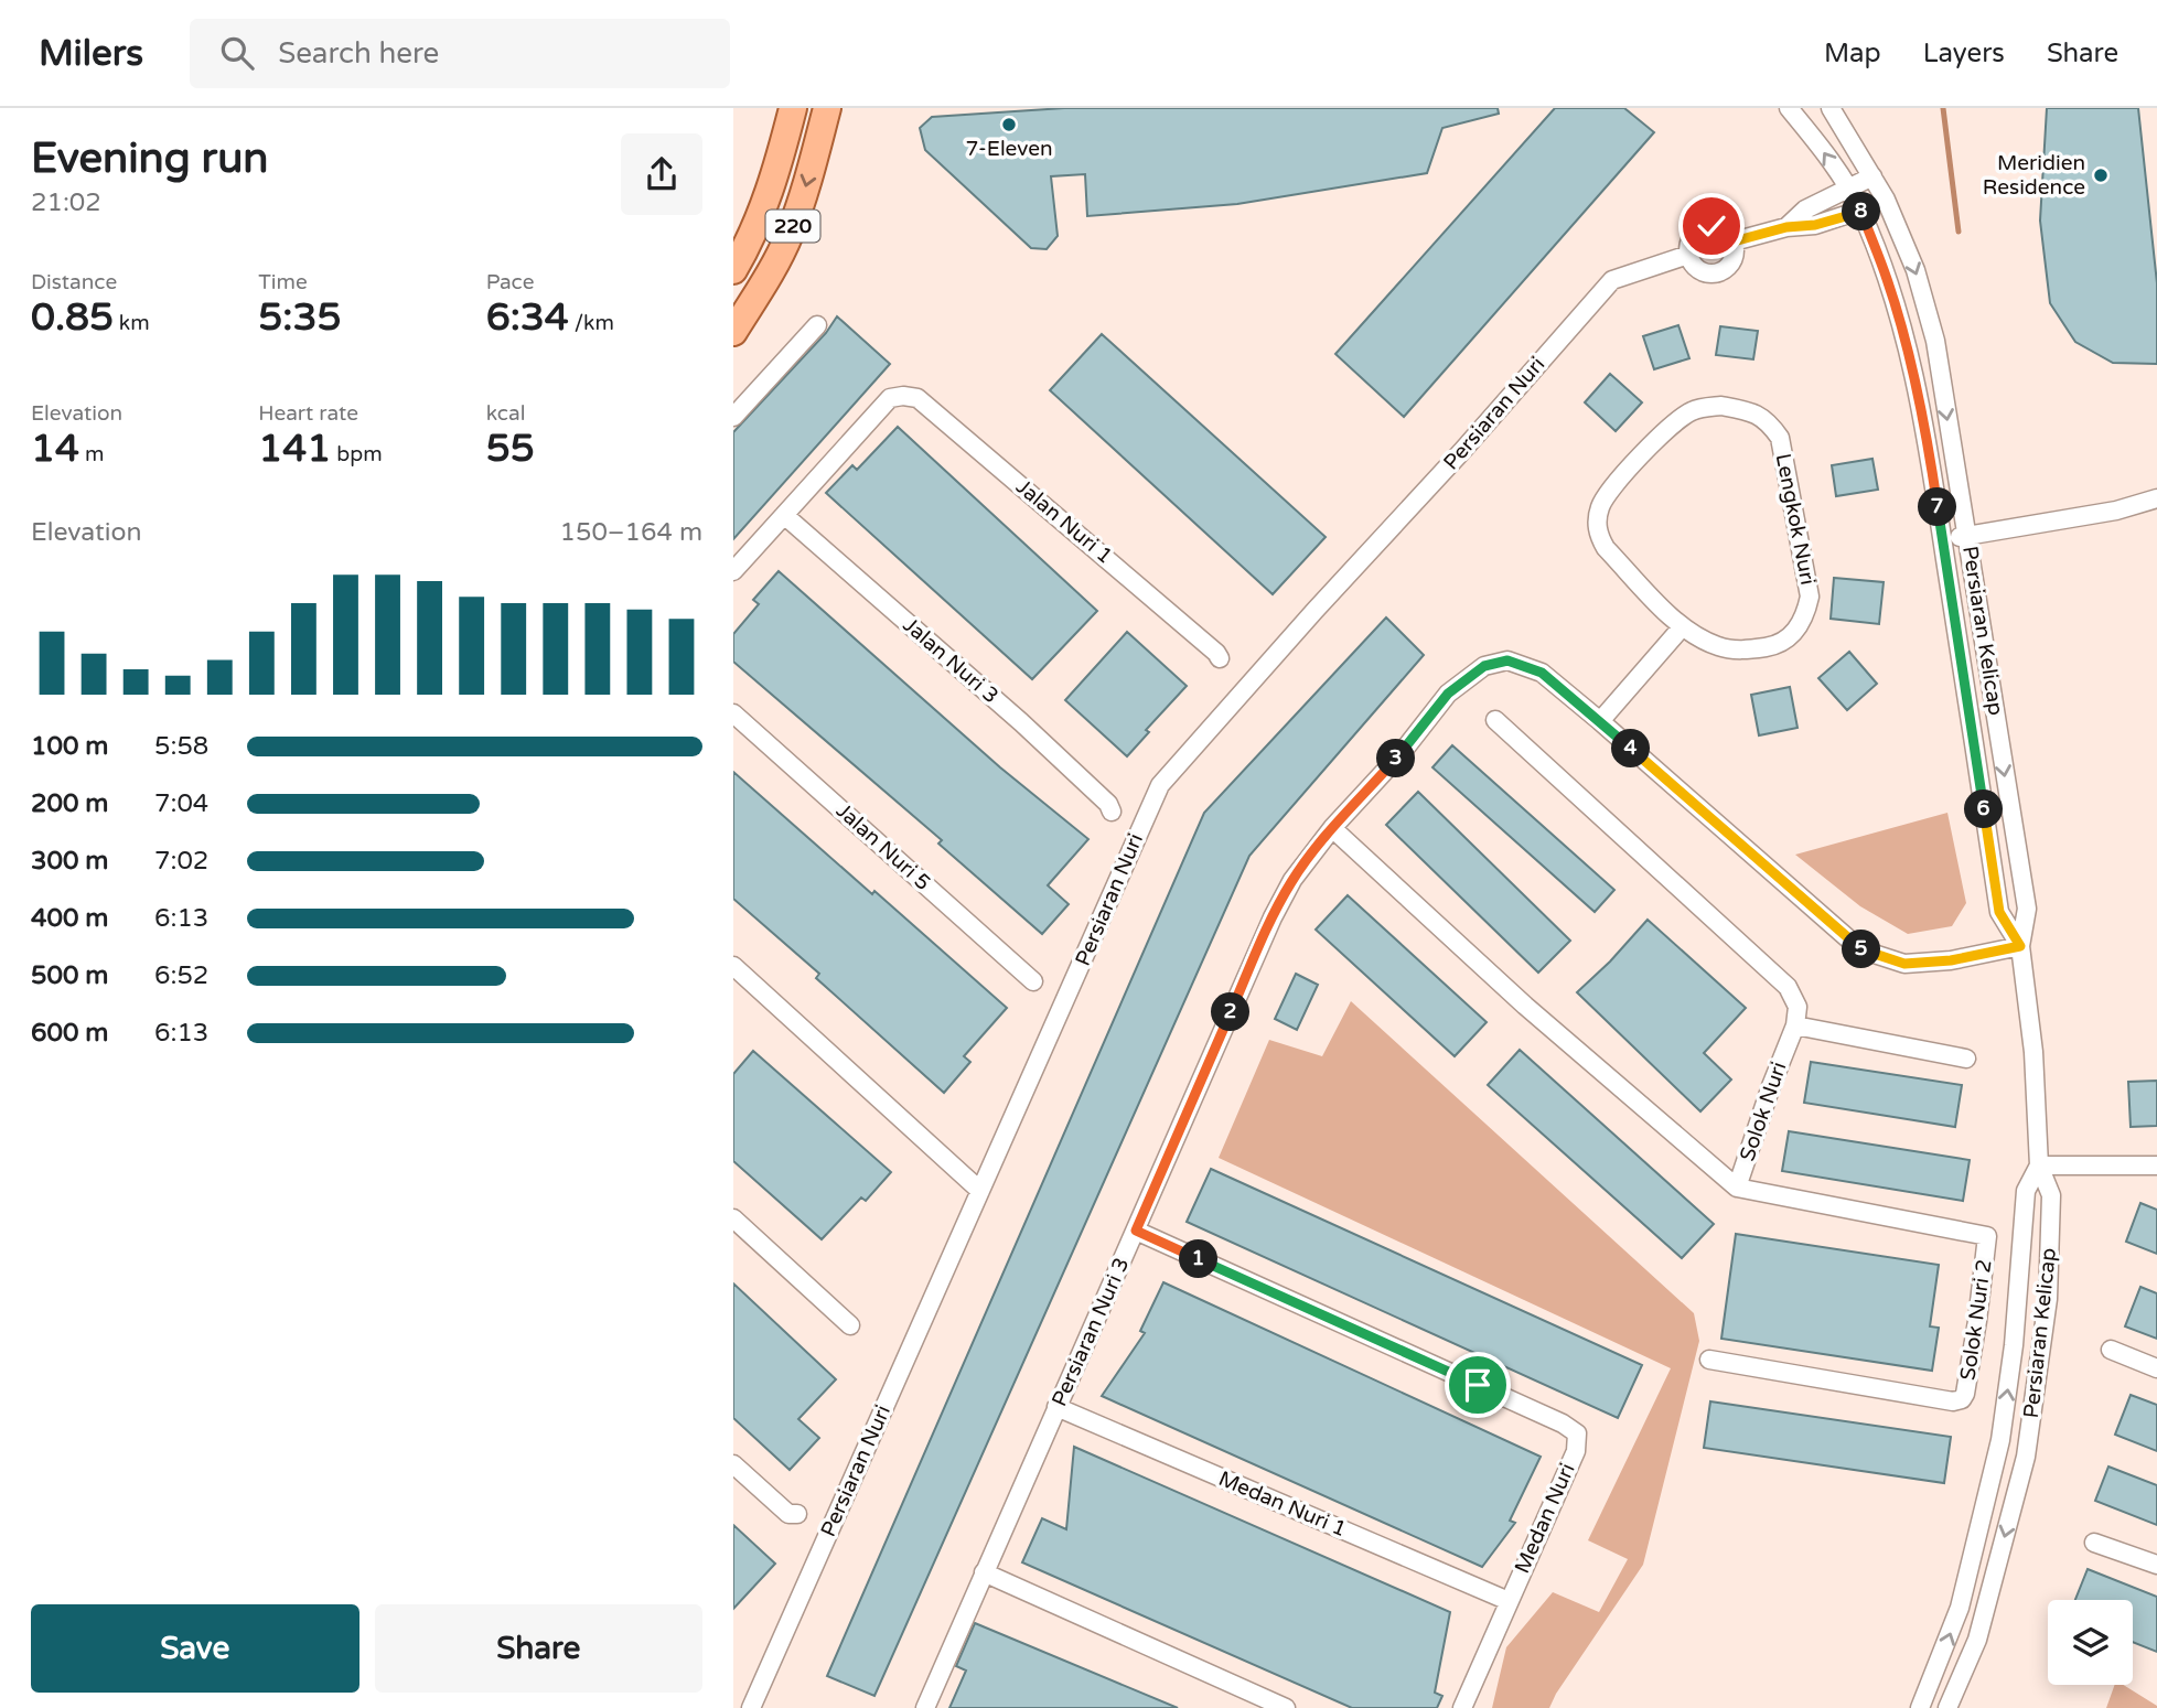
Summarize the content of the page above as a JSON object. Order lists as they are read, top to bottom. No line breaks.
{"streets":{"main road":["220"],"street":["Persiaran Nuri","Lengkok Nuri","Jalan Nuri 1","Persiaran Kelicap","Jalan Nuri 3","Jalan Nuri 5","Solok Nuri","Solok Nuri 2","Persiaran Nuri 3","Medan Nuri 1","Medan Nuri"]},"crossings":[["Jalan Nuri 1","Jalan Nuri 3"],["Persiaran Kelicap","Persiaran Nuri 3"],["Solok Nuri","Solok Nuri 2"],["Solok Nuri","Persiaran Nuri 3"],["Persiaran Nuri 3","Medan Nuri 1"],["Persiaran Nuri 3","Medan Nuri"],["Medan Nuri 1","Medan Nuri"]],"places":["7-Eleven","Meridien Residence"],"page":{"header":"Milers","search":"Search here","nav":["Map","Layers","Share"],"heading":["Evening run","21:02"],"pins":["8","7","4","3","6","5","2","1"],"stats":[["Distance","0.85 km"],["Time","5:35"],["Pace","6:34 /km"],["Elevation","14 m"],["Heart rate","141 bpm"],["kcal","55"]],"chart":["Elevation","150–164 m"],"list":[{"name":"100 m","note":"5:58"},{"name":"200 m","note":"7:04"},{"name":"300 m","note":"7:02"},{"name":"400 m","note":"6:13"},{"name":"500 m","note":"6:52"},{"name":"600 m","note":"6:13"}],"buttons":["Save","Share"]}}
